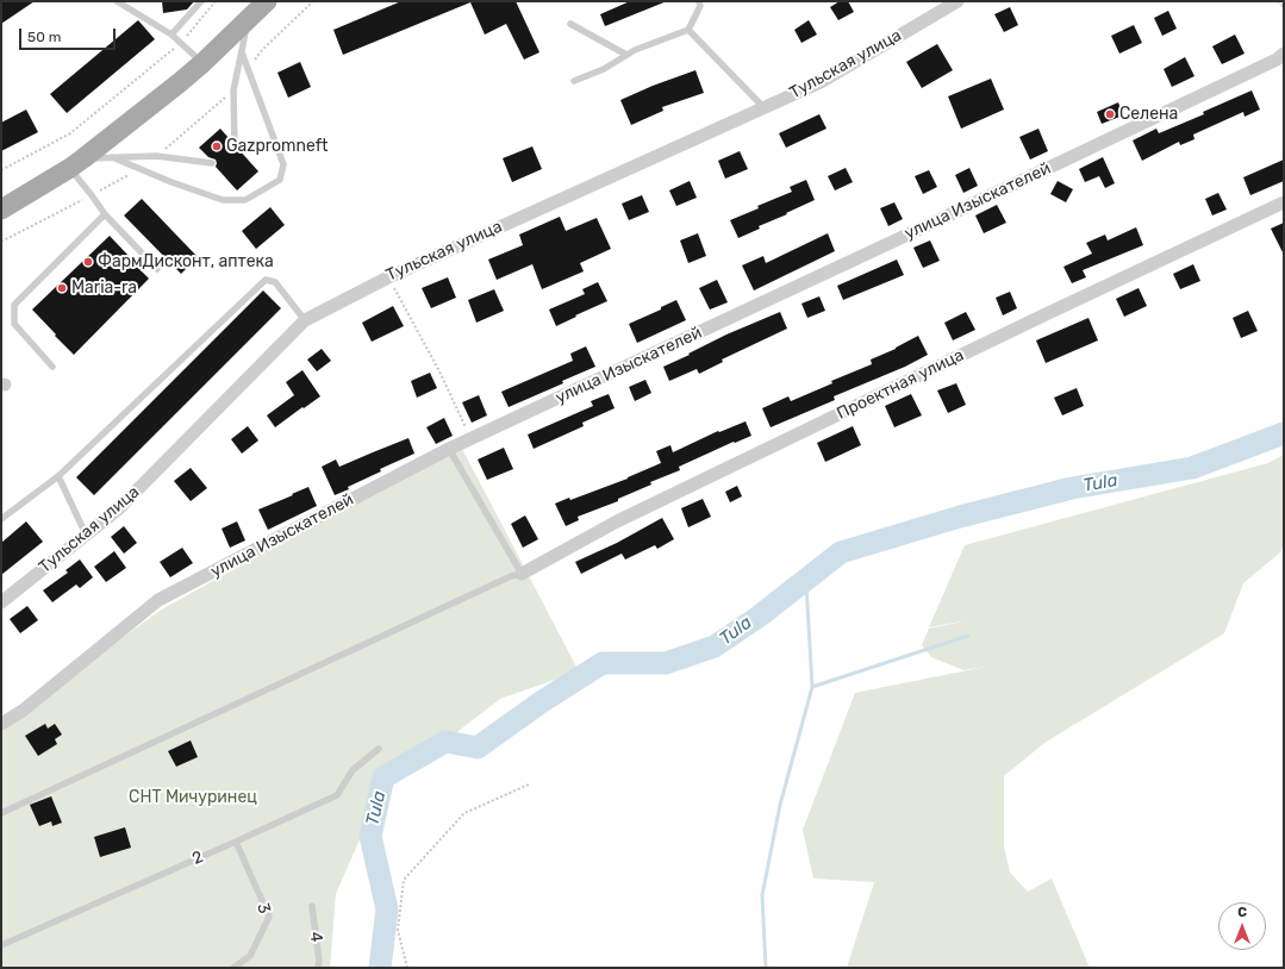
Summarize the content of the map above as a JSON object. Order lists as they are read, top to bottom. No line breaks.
{"streets":{"street":["Тульская улица","улица Изыскателей","Проектная улица"],"lane":["2","3","4"]},"crossings":[["2","3"]],"water":["Tula"],"parks":["СНТ Мичуринец"],"places":["Селена","Gazpromneft","ФармДисконт, аптека","Maria-ra"],"scale_bar":"50 m","north":"top"}
